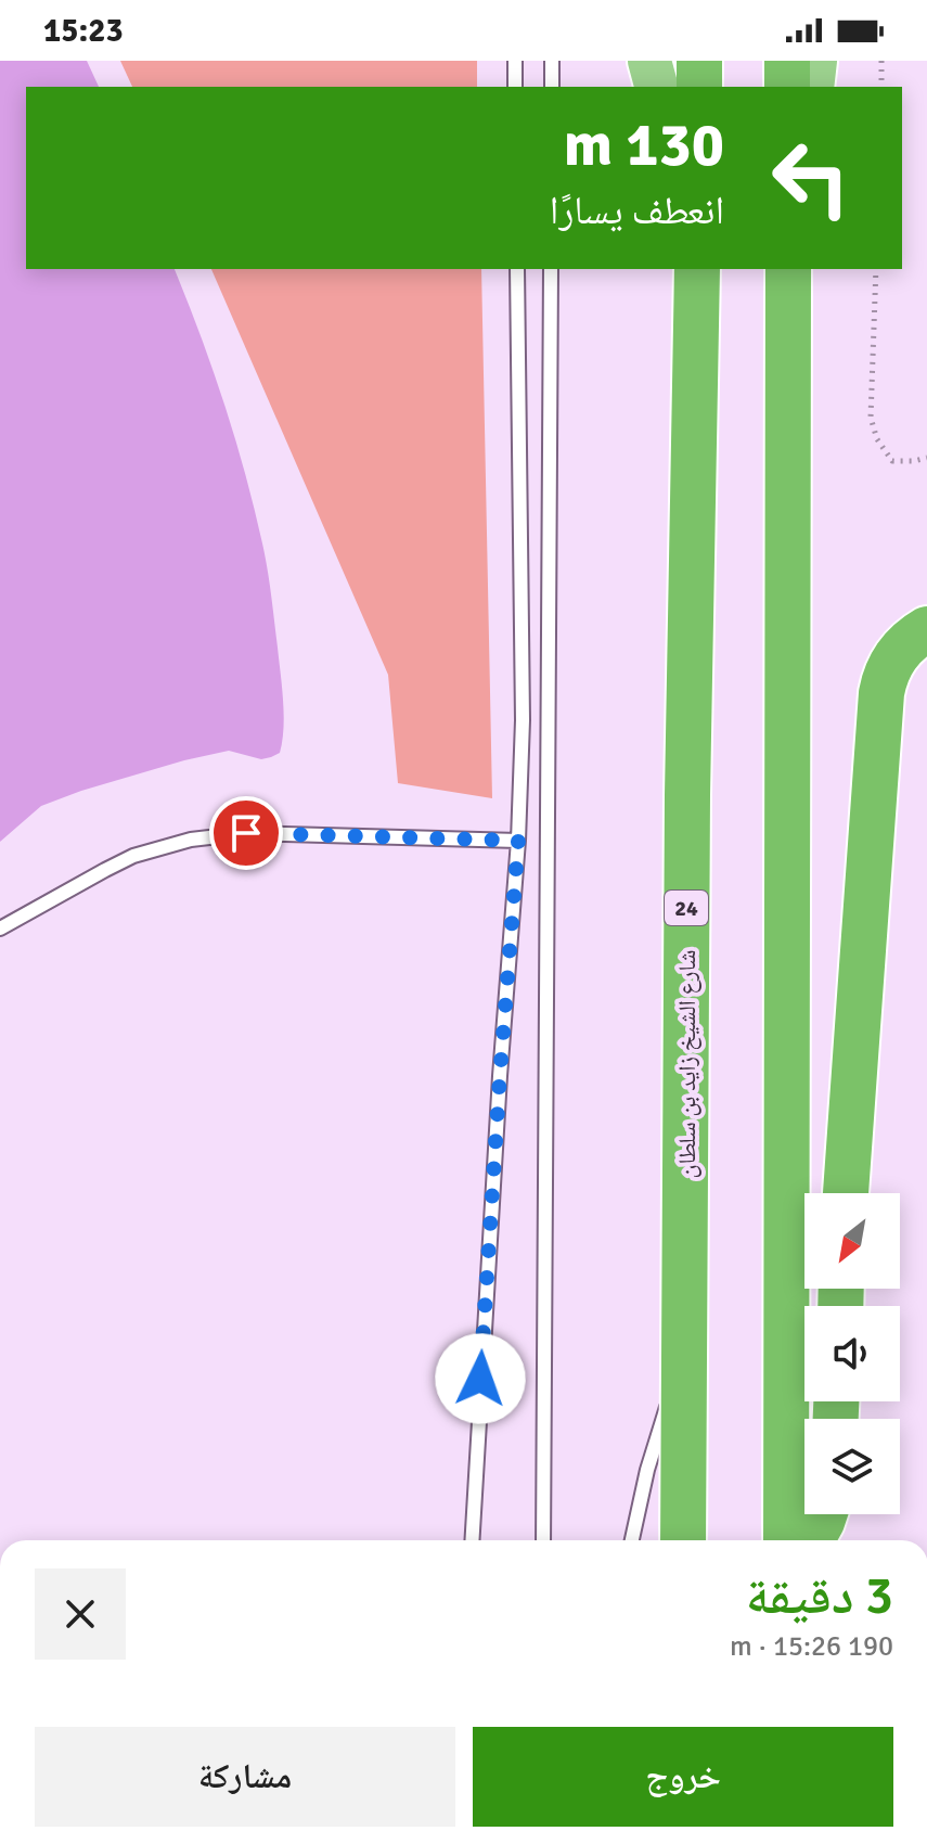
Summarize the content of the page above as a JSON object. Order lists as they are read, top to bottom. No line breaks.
{"streets":{"highway":["24","شارع الشيخ زايد بن سلطان"]},"north":"bottom left","page":{"status":"15:23","turn":["130 m","انعطف يسارًا"],"heading":["3 دقيقة","190 m · 15:26"],"buttons":["خروج","مشاركة"]}}
